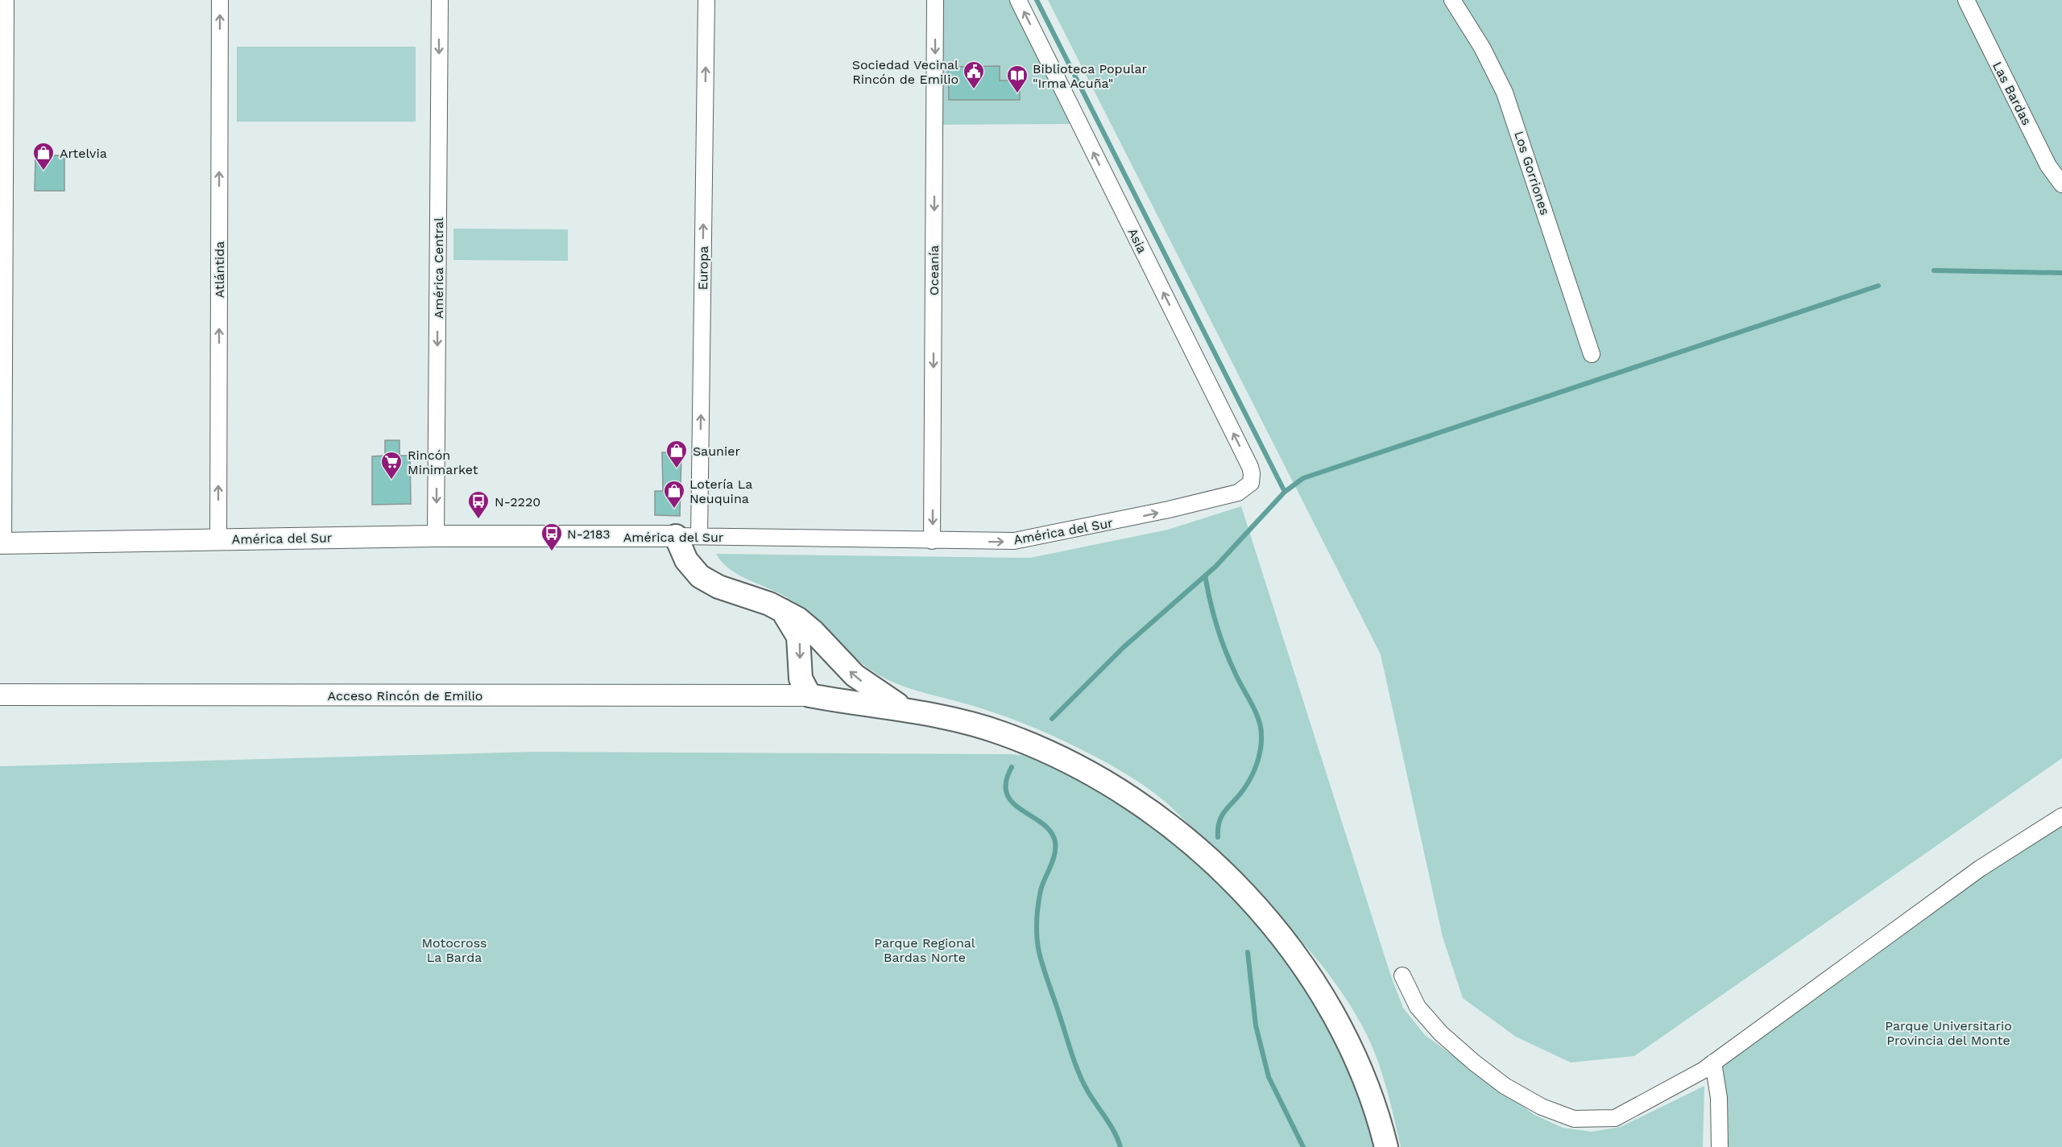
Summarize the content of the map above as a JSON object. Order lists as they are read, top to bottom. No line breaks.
{"streets":{"main road":["Acceso Rincón de Emilio"],"street":["Las Bardas","Los Gorriones","Asia","América Central","Europa","Atlántida","Oceanía","América del Sur"]},"crossings":[["Asia","América del Sur"],["América Central","América del Sur"],["Europa","América del Sur"],["Atlántida","América del Sur"],["Oceanía","América del Sur"],["América del Sur","Acceso Rincón de Emilio"]],"one_way":["Asia","América Central","Europa","Atlántida","Oceanía"],"parks":["Motocross La Barda","Parque Regional Bardas Norte","Parque Universitario Provincia del Monte"],"places":{"public building":["Sociedad Vecinal Rincón de Emilio"],"library":["Biblioteca Popular \"Irma Acuña\""],"shop":["Artelvia","Saunier","Lotería La Neuquina"],"supermarket":["Rincón Minimarket"],"bus stop":["N-2220","N-2183"]}}
